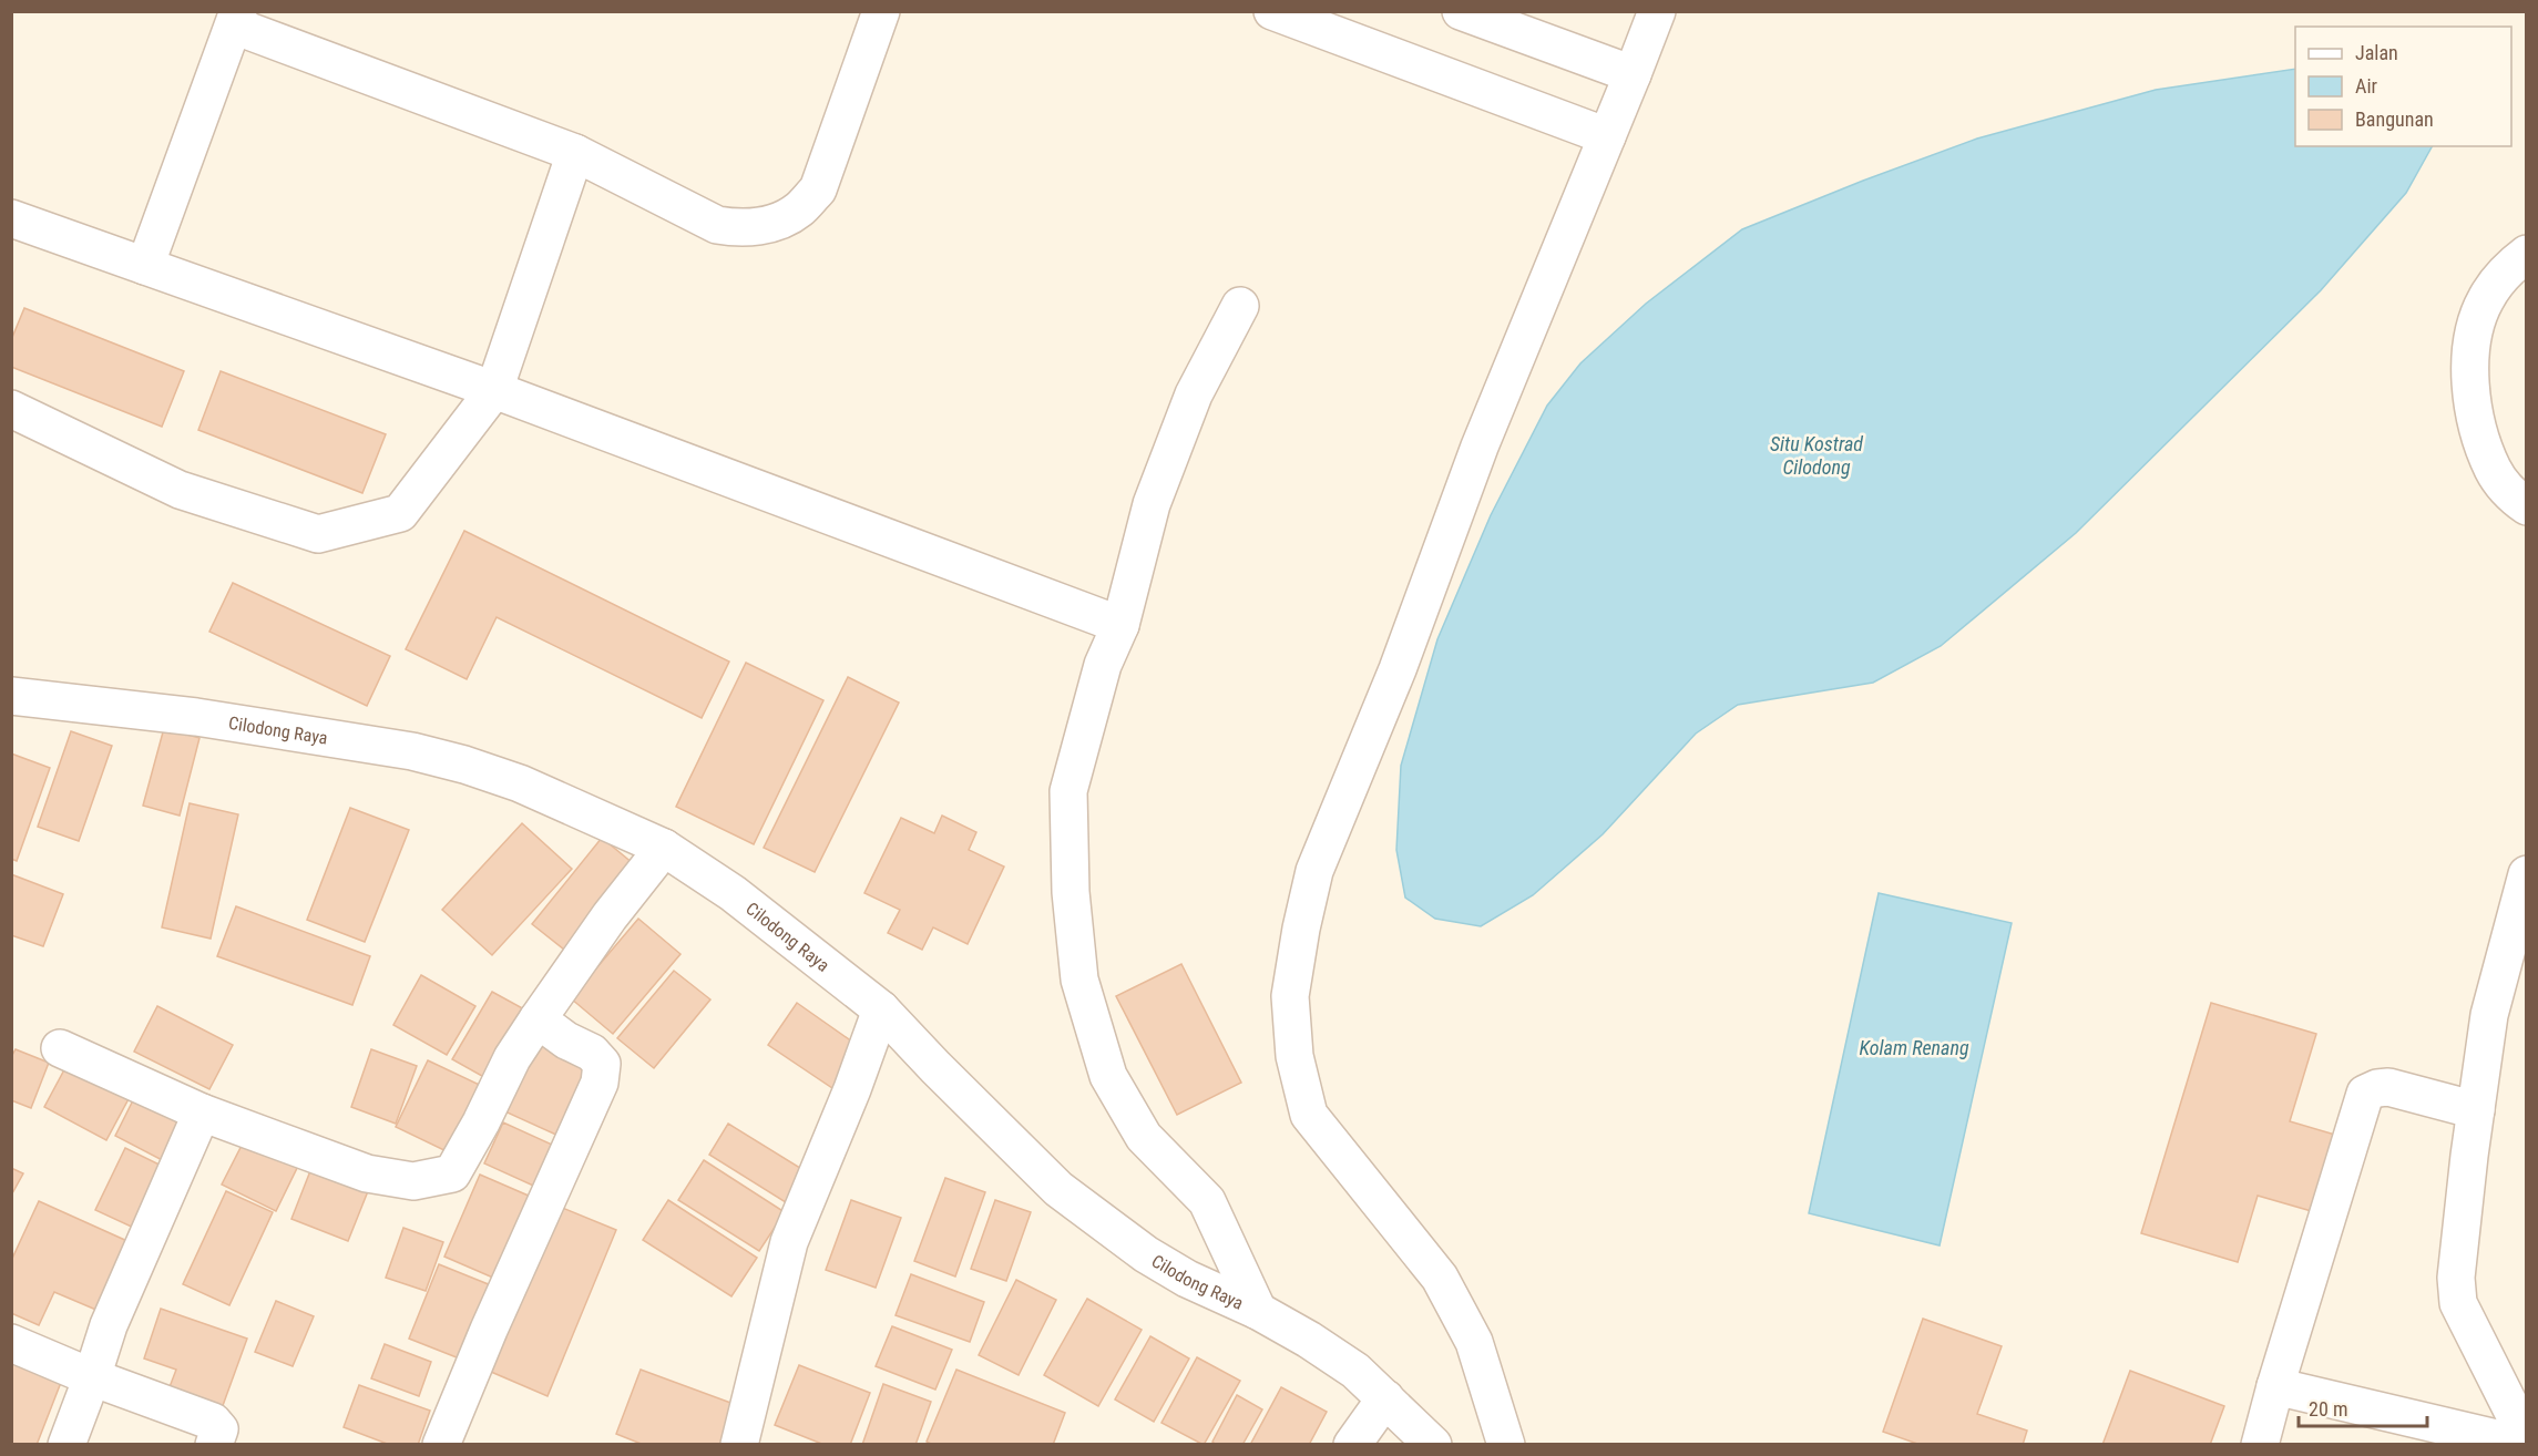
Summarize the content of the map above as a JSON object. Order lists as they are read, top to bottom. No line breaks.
{"streets":{"street":["Cilodong Raya"]},"water":["Situ Kostrad Cilodong","Kolam Renang"],"legend":["Jalan","Air","Bangunan"],"scale_bar":"20 m"}
